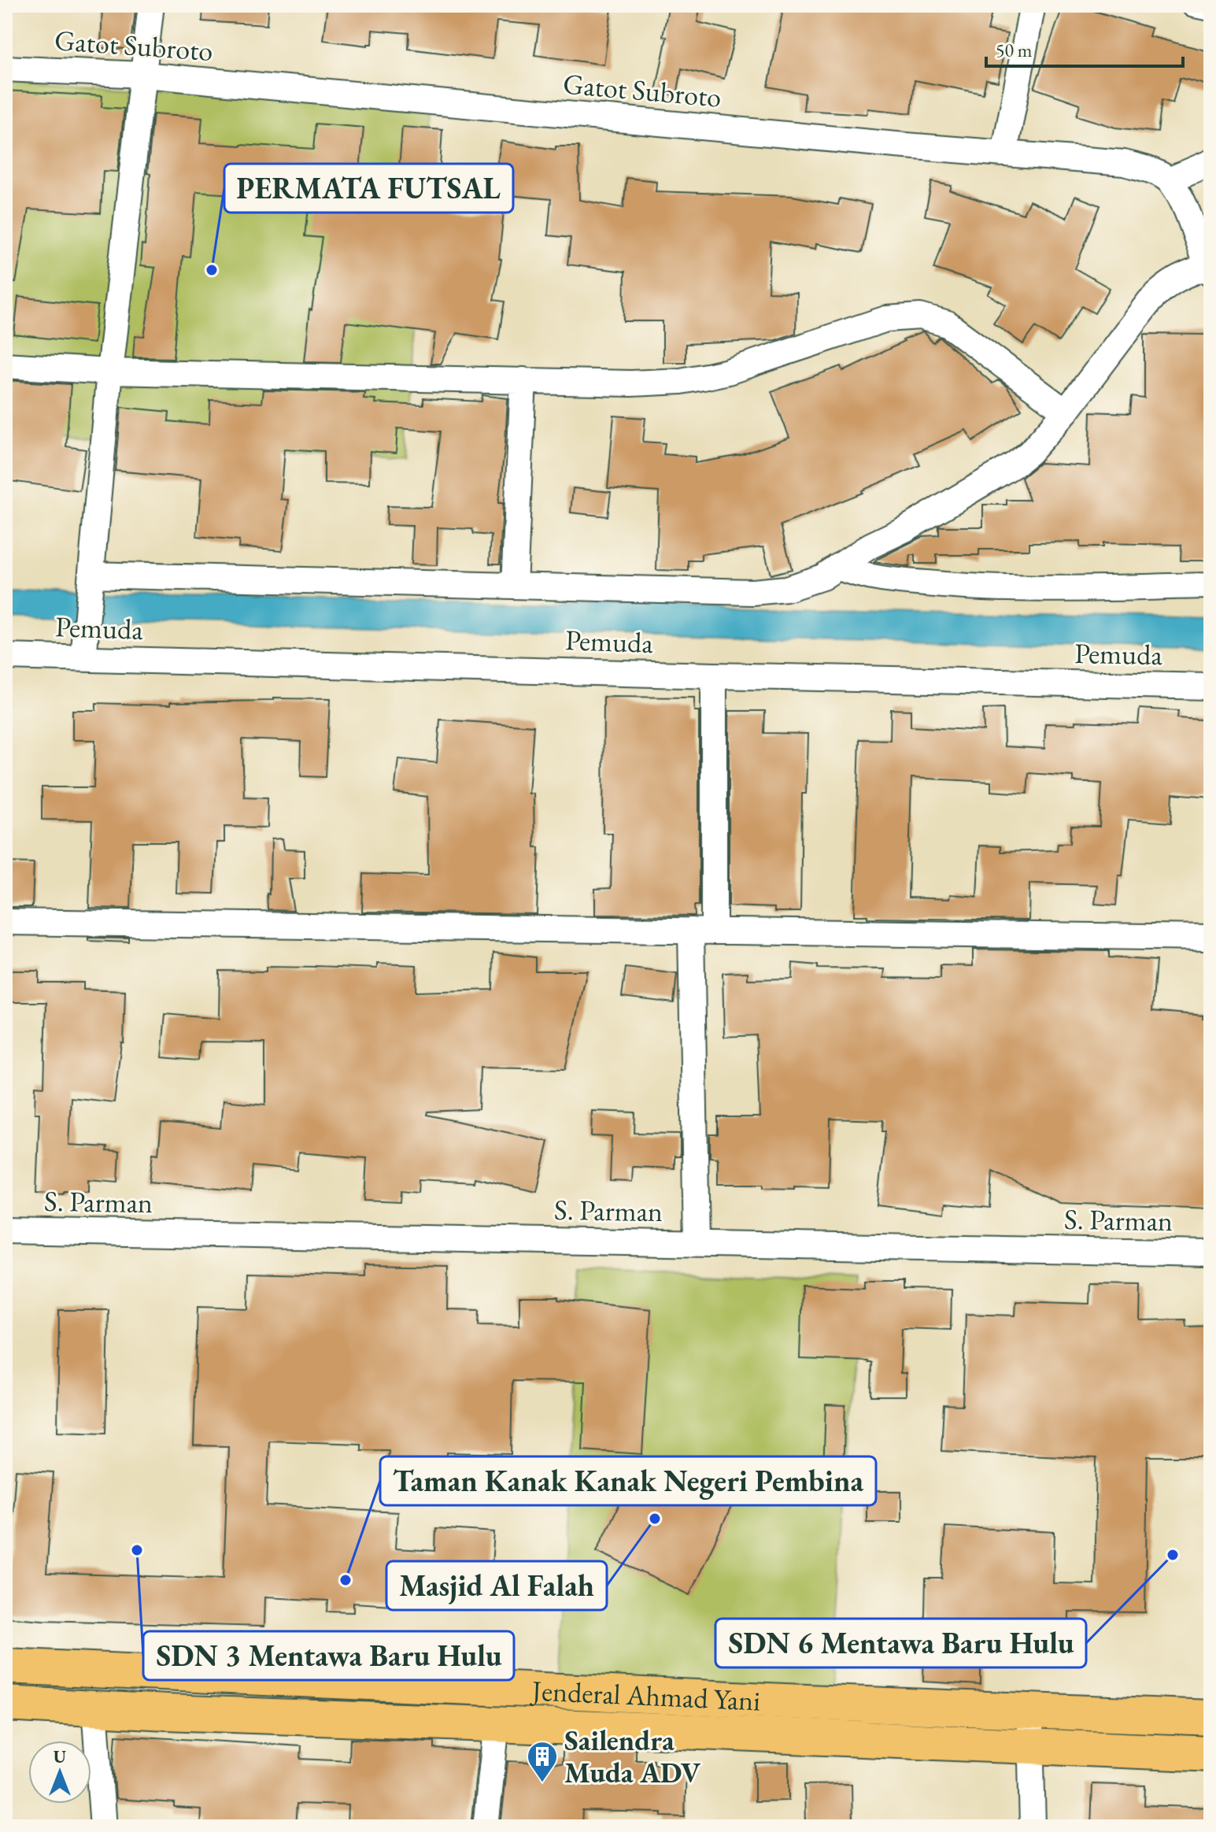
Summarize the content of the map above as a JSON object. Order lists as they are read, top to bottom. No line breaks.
{"streets":{"highway":["Jenderal Ahmad Yani"],"street":["Gatot Subroto","Pemuda","S. Parman"]},"places":{"other":["PERMATA FUTSAL","Masjid Al Falah","SDN 3 Mentawa Baru Hulu","SDN 6 Mentawa Baru Hulu","Taman Kanak Kanak Negeri Pembina"],"building":["Sailendra Muda ADV"]},"scale_bar":"50 m","north":"top"}
